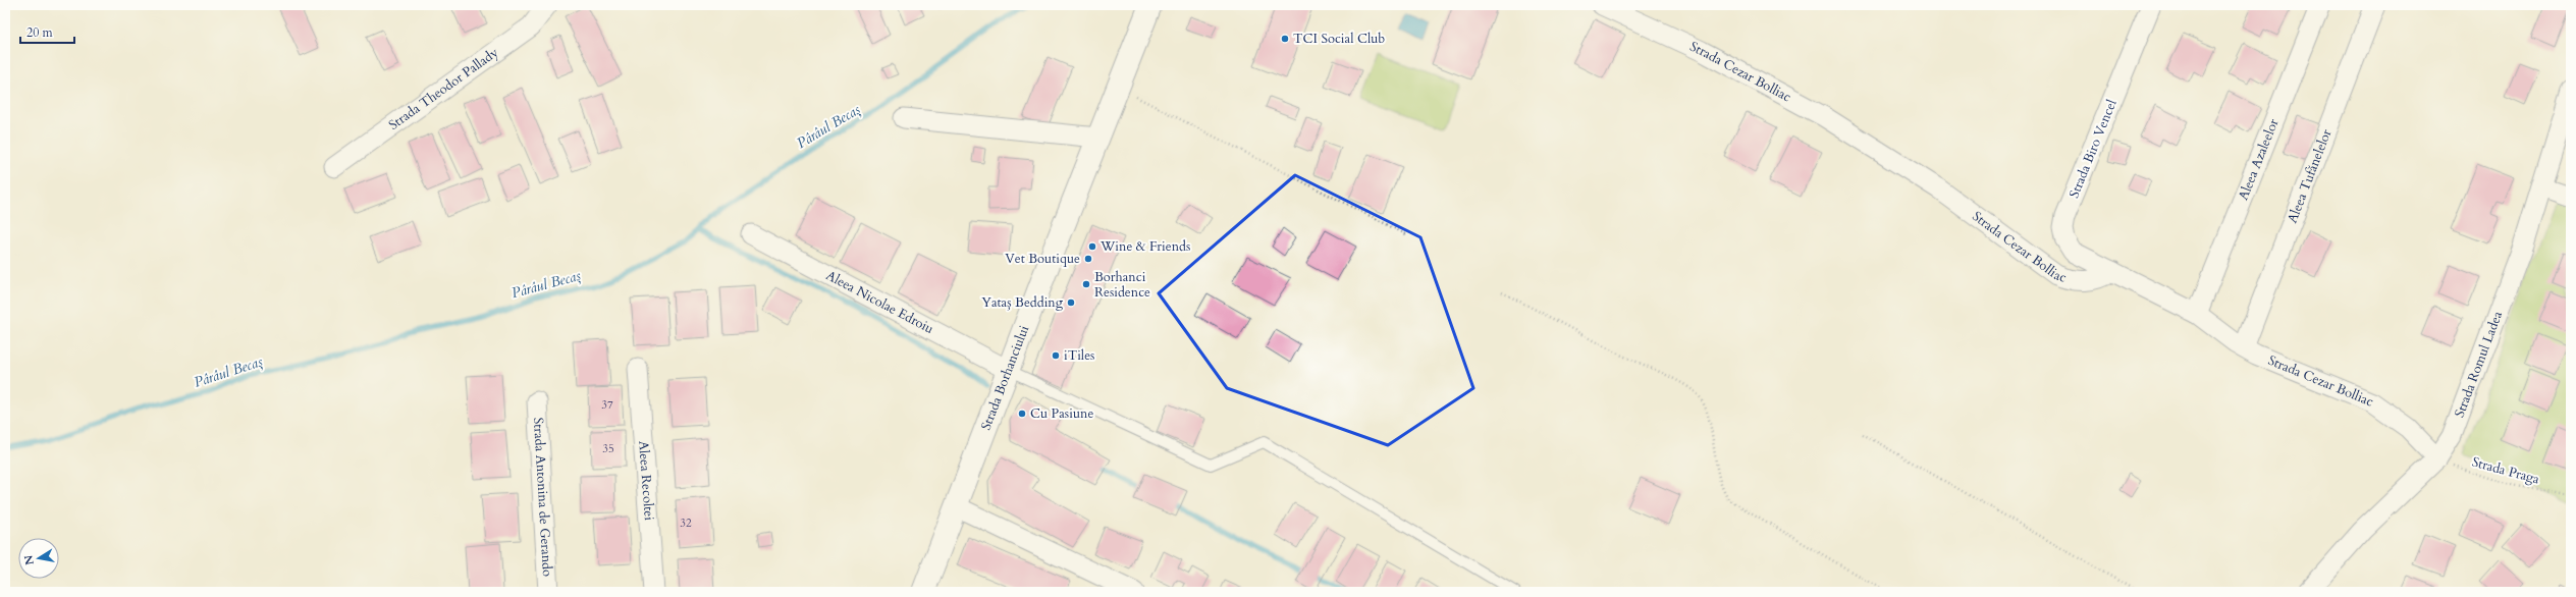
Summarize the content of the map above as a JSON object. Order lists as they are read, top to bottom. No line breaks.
{"streets":{"main road":["Strada Borhanciului"],"street":["Strada Cezar Bolliac","Strada Theodor Pallady","Strada Biro Vencel","Aleea Azaleelor","Aleea Tufănelelor","Aleea Nicolae Edroiu","Strada Romul Ladea","Aleea Recoltei","Strada Antonina de Gerando"],"path":["Strada Praga"]},"crossings":[["Strada Cezar Bolliac","Strada Biro Vencel"],["Strada Cezar Bolliac","Aleea Azaleelor"],["Strada Cezar Bolliac","Aleea Tufănelelor"],["Strada Cezar Bolliac","Strada Romul Ladea"],["Strada Cezar Bolliac","Strada Praga"],["Aleea Nicolae Edroiu","Strada Borhanciului"],["Strada Romul Ladea","Strada Praga"]],"water":["Pârâul Becaș"],"places":["TCI Social Club","Wine & Friends","Vet Boutique","Borhanci Residence","Yataş Bedding","iTiles","Cu Pasiune"],"house_numbers":["37","35","32"],"scale_bar":"20 m","north":"left"}
